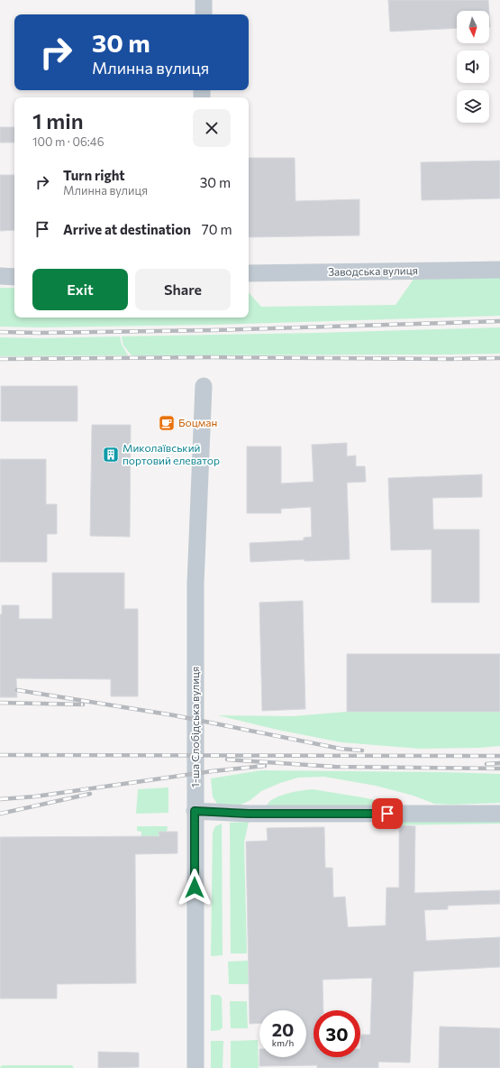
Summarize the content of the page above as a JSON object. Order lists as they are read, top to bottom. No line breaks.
{"streets":{"street":["Заводська вулиця","1-ша Слобідська вулиця"]},"places":{"cafe":["Боцман"],"building":["Миколаївський портовий елеватор"]},"north":"bottom","page":{"turn":["30 m","Млинна вулиця"],"heading":["1 min","100 m · 06:46"],"list":[{"name":"Turn right","note":"Млинна вулиця","value":"30 m"},{"name":"Arrive at destination","value":"70 m"}],"buttons":["Exit","Share"],"speed":"20 km/h","limit":"30"}}
